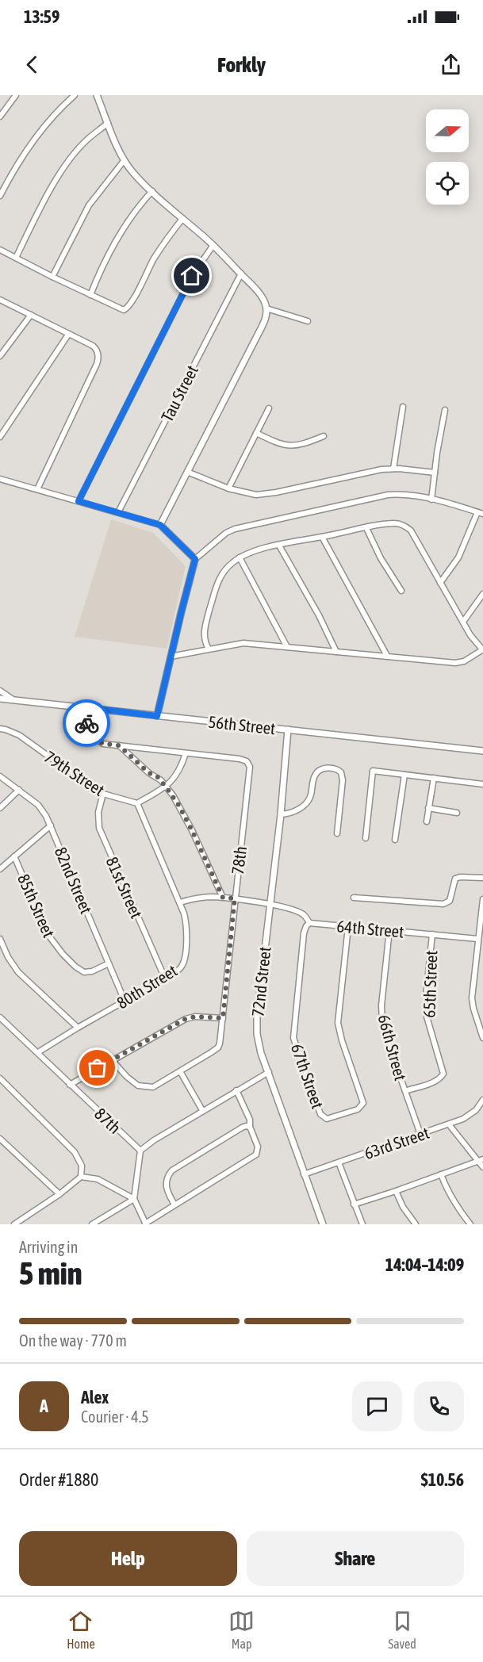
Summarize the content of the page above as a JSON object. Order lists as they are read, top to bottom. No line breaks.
{"streets":{"street":["Tau Street","56th Street","79th Street","78th","82nd Street","81st Street","85th Street","64th Street","72nd Street","65th Street","80th Street","66th Street","67th Street","87th","63rd Street"]},"crossings":[["56th Street","78th"],["56th Street","72nd Street"],["79th Street","81st Street"],["79th Street","80th Street"],["78th","64th Street"],["82nd Street","85th Street"],["82nd Street","80th Street"],["81st Street","80th Street"],["64th Street","72nd Street"],["64th Street","65th Street"],["64th Street","80th Street"],["64th Street","66th Street"],["64th Street","67th Street"],["72nd Street","63rd Street"],["65th Street","66th Street"],["80th Street","87th"],["66th Street","63rd Street"]],"north":"right","page":{"status":"13:59","header":"Forkly","heading":["5 min","Arriving in","14:04–14:09"],"panel":["Alex","Courier · 4.5","Order #1880","$10.56"],"bar":"On the way · 770 m","round":"A","buttons":["Help","Share"],"tabs":["Home","Map","Saved"]}}
